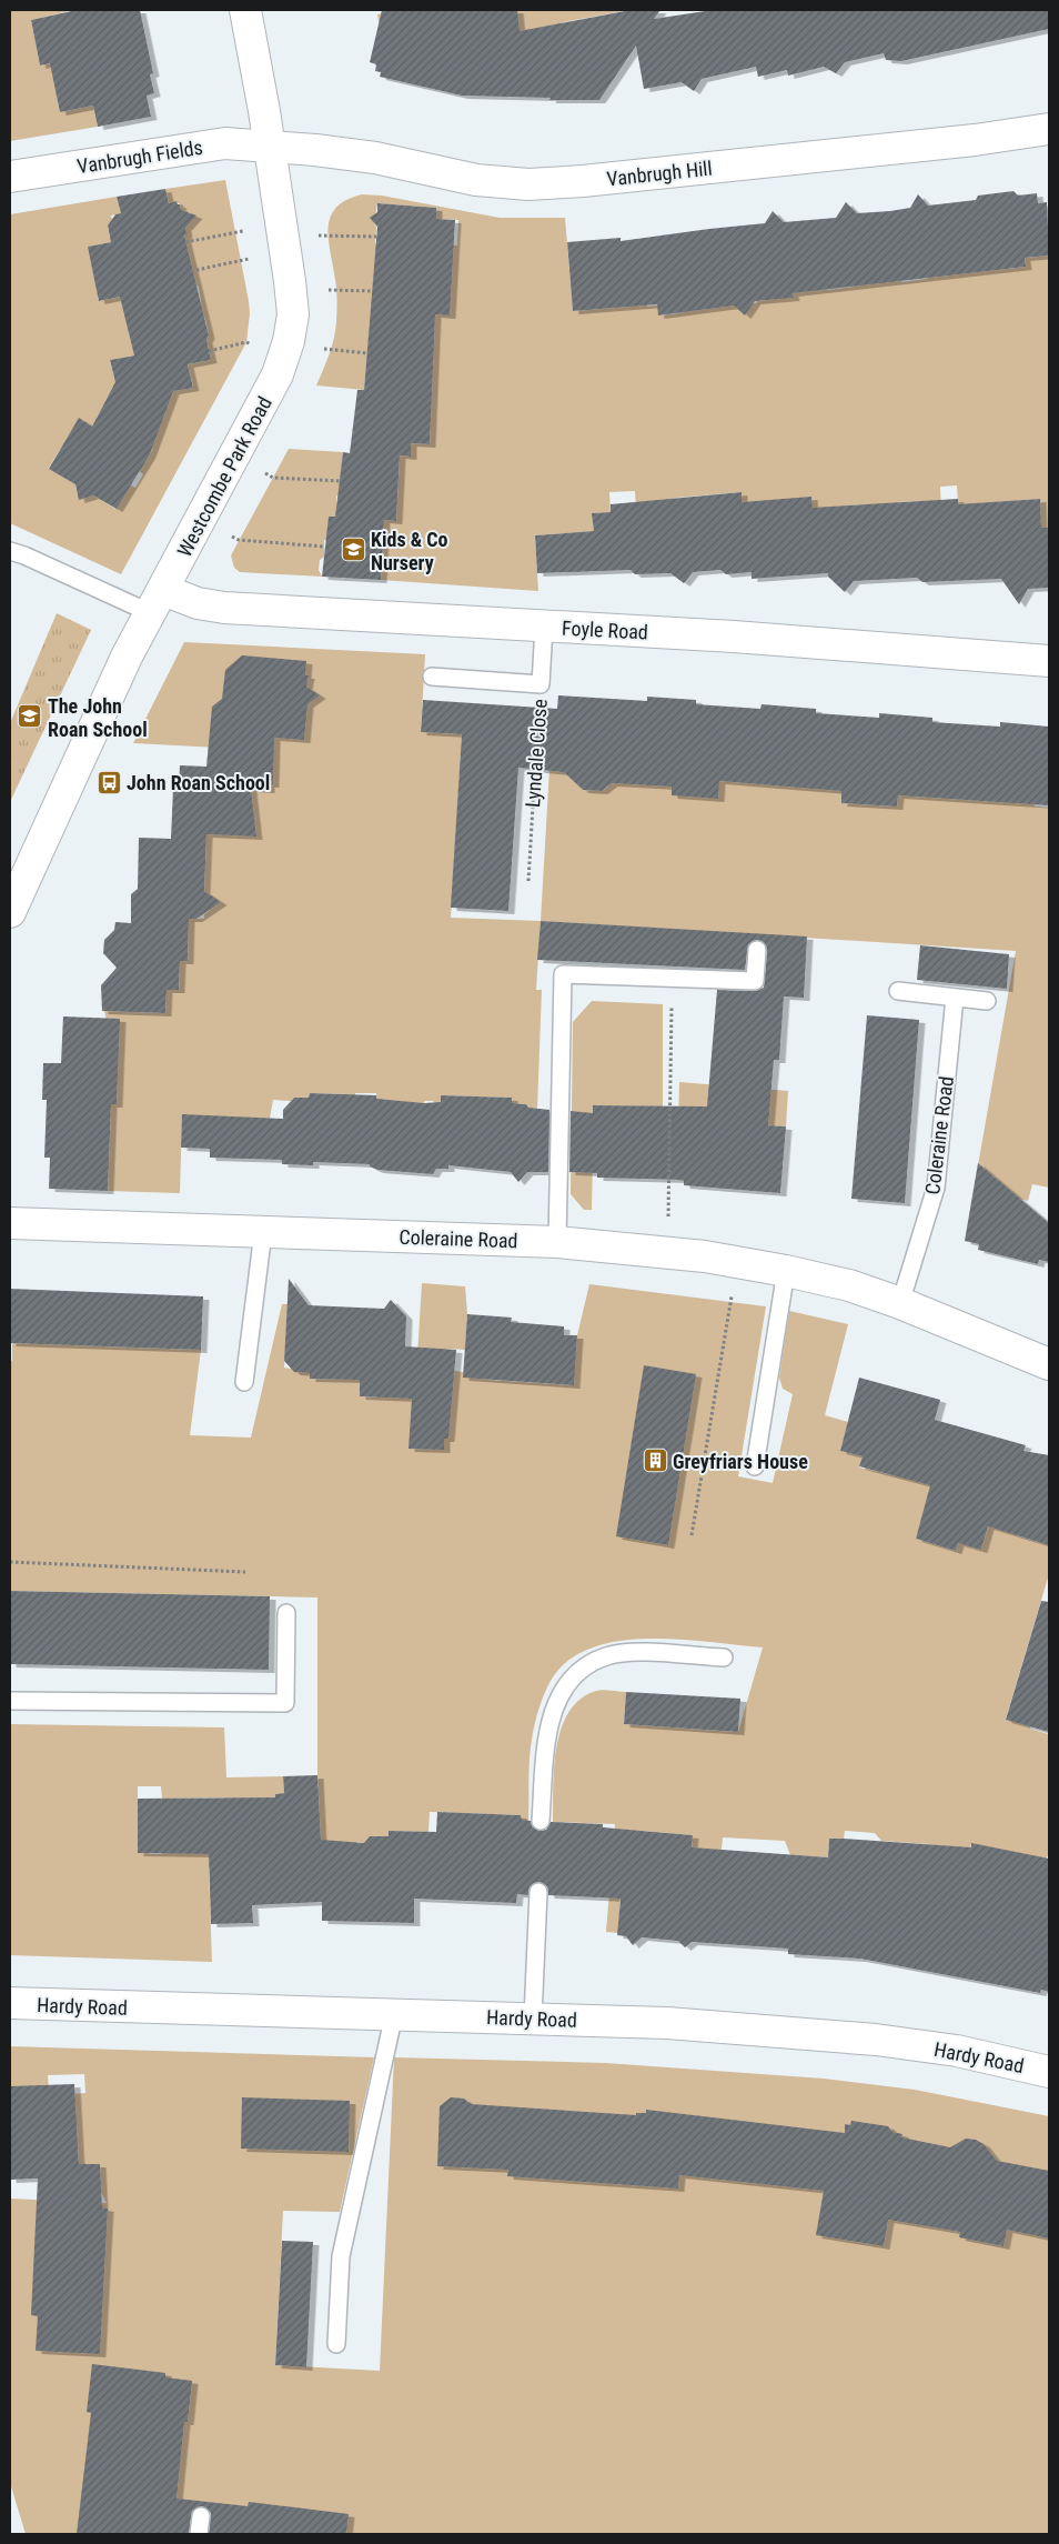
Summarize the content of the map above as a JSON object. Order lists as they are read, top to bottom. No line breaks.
{"streets":{"street":["Vanbrugh Fields","Vanbrugh Hill","Westcombe Park Road","Foyle Road","Coleraine Road","Hardy Road"],"lane":["Lyndale Close"]},"crossings":[["Vanbrugh Fields","Vanbrugh Hill"],["Vanbrugh Fields","Westcombe Park Road"],["Vanbrugh Hill","Westcombe Park Road"],["Westcombe Park Road","Foyle Road"],["Foyle Road","Lyndale Close"]],"places":{"school or university":["Kids & Co Nursery","The John Roan School"],"bus stop":["John Roan School"],"building":["Greyfriars House"]}}
